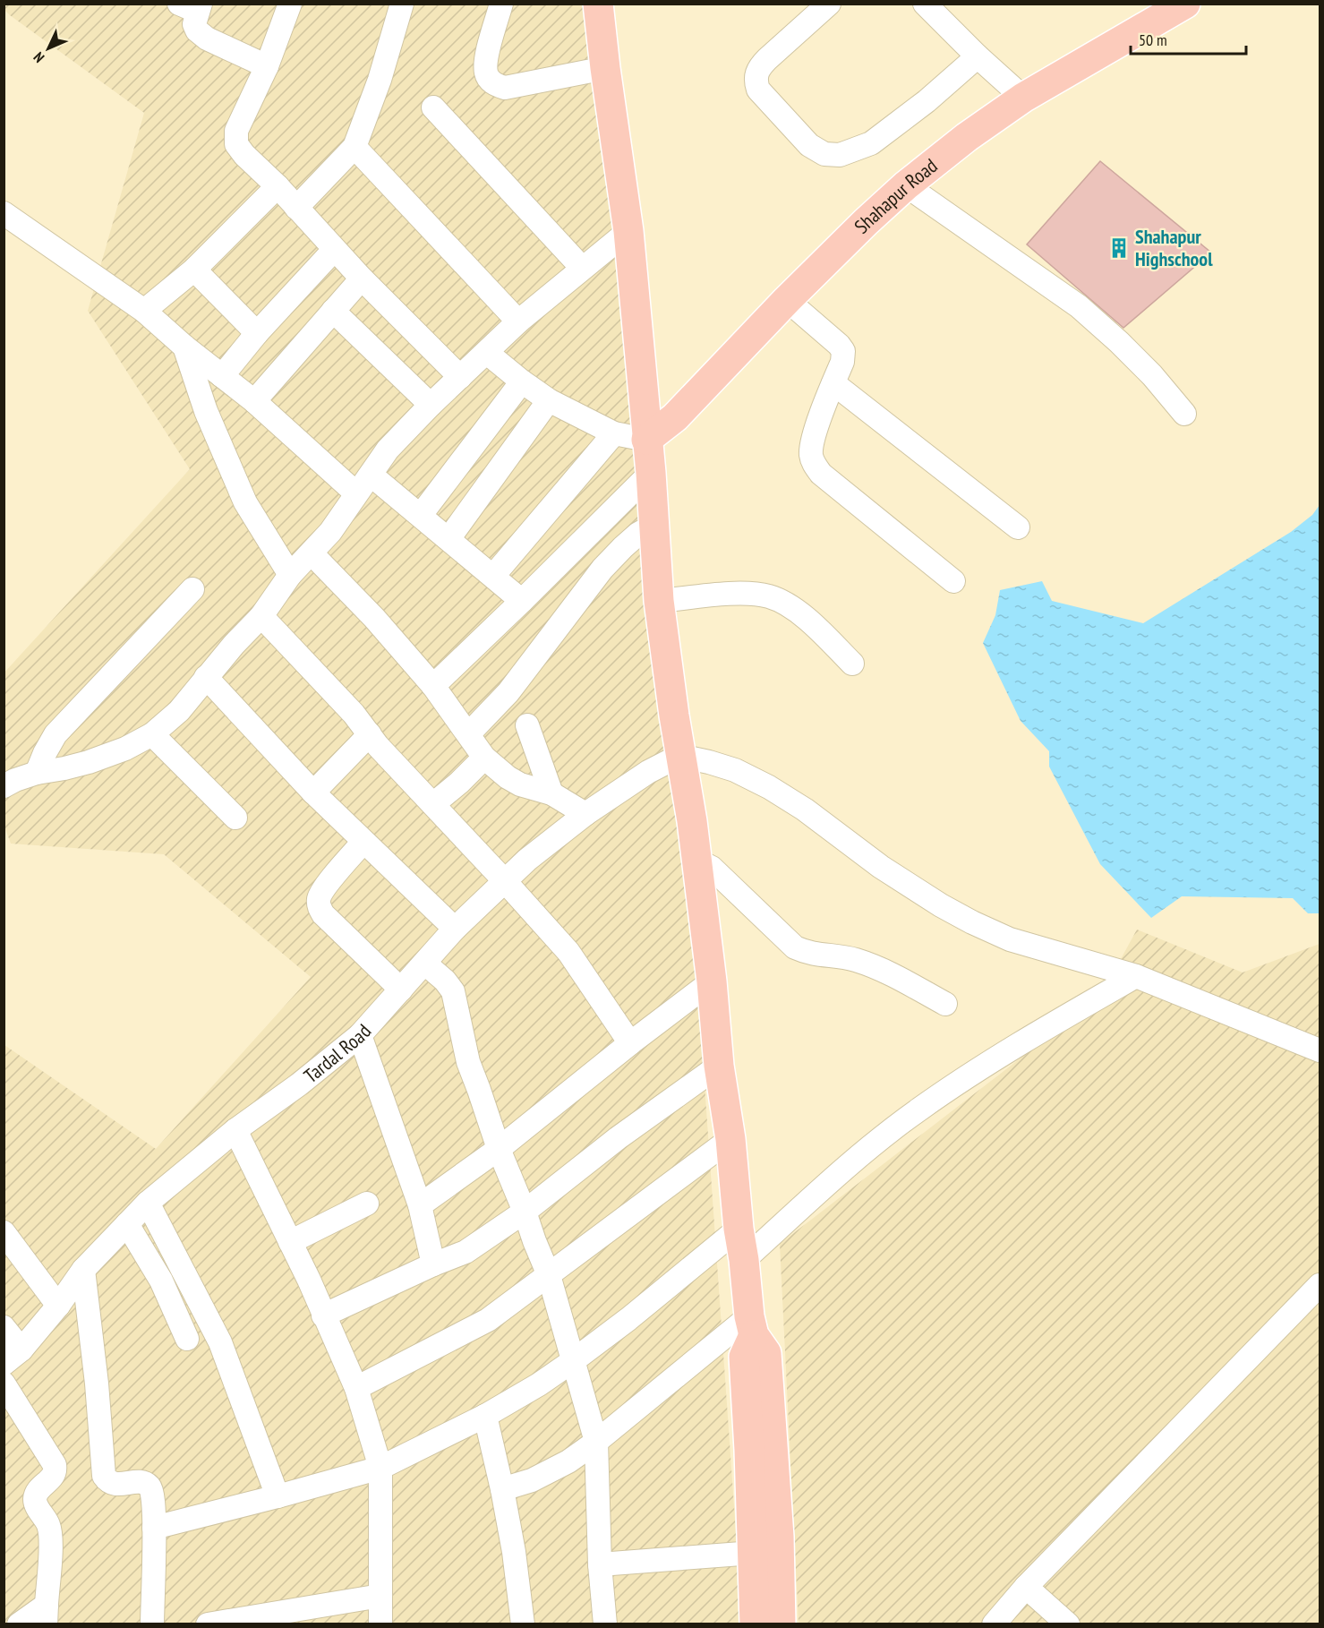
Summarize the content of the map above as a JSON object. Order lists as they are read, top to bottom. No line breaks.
{"streets":{"main road":["Shahapur Road"],"street":["Tardal Road"]},"places":{"building":["Shahapur Highschool"]},"scale_bar":"50 m","north":"bottom left"}
